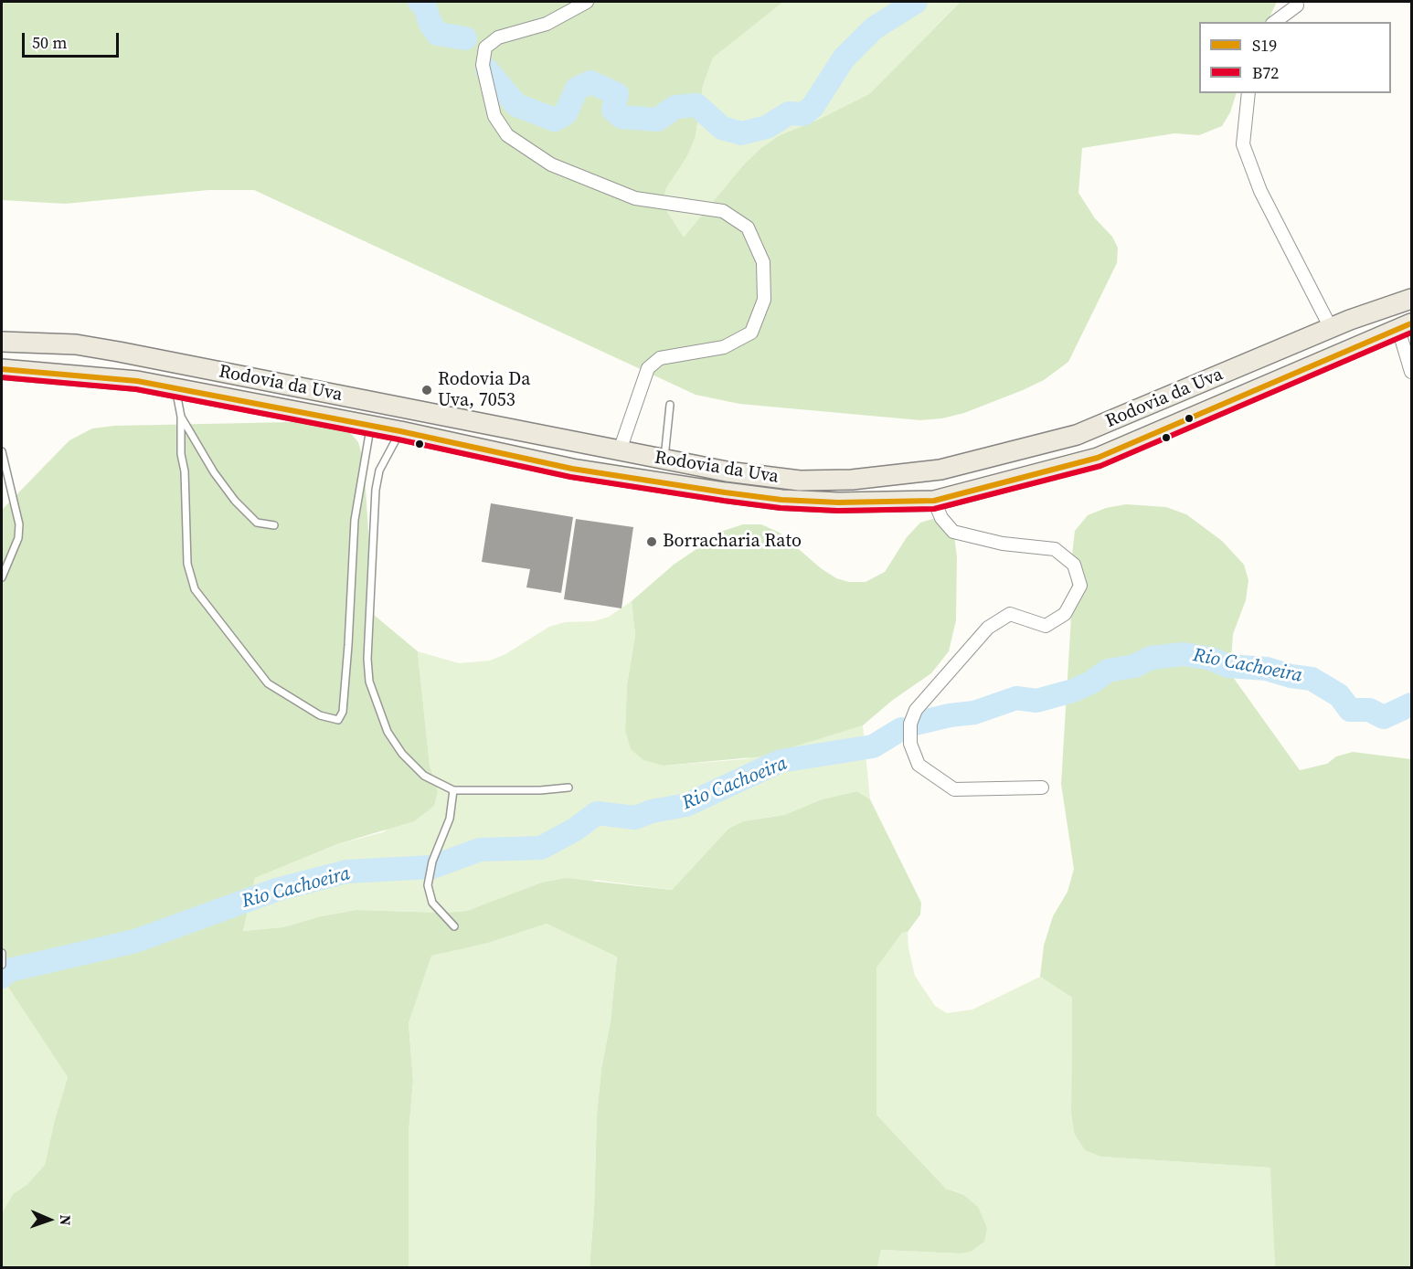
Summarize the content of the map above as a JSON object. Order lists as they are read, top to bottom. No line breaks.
{"streets":{"main road":["Rodovia da Uva"]},"water":["Rio Cachoeira"],"places":["Rodovia Da Uva, 7053","Borracharia Rato"],"lines":["transit line S19","transit line B72"],"legend":["S19","B72"],"scale_bar":"50 m","north":"right"}
